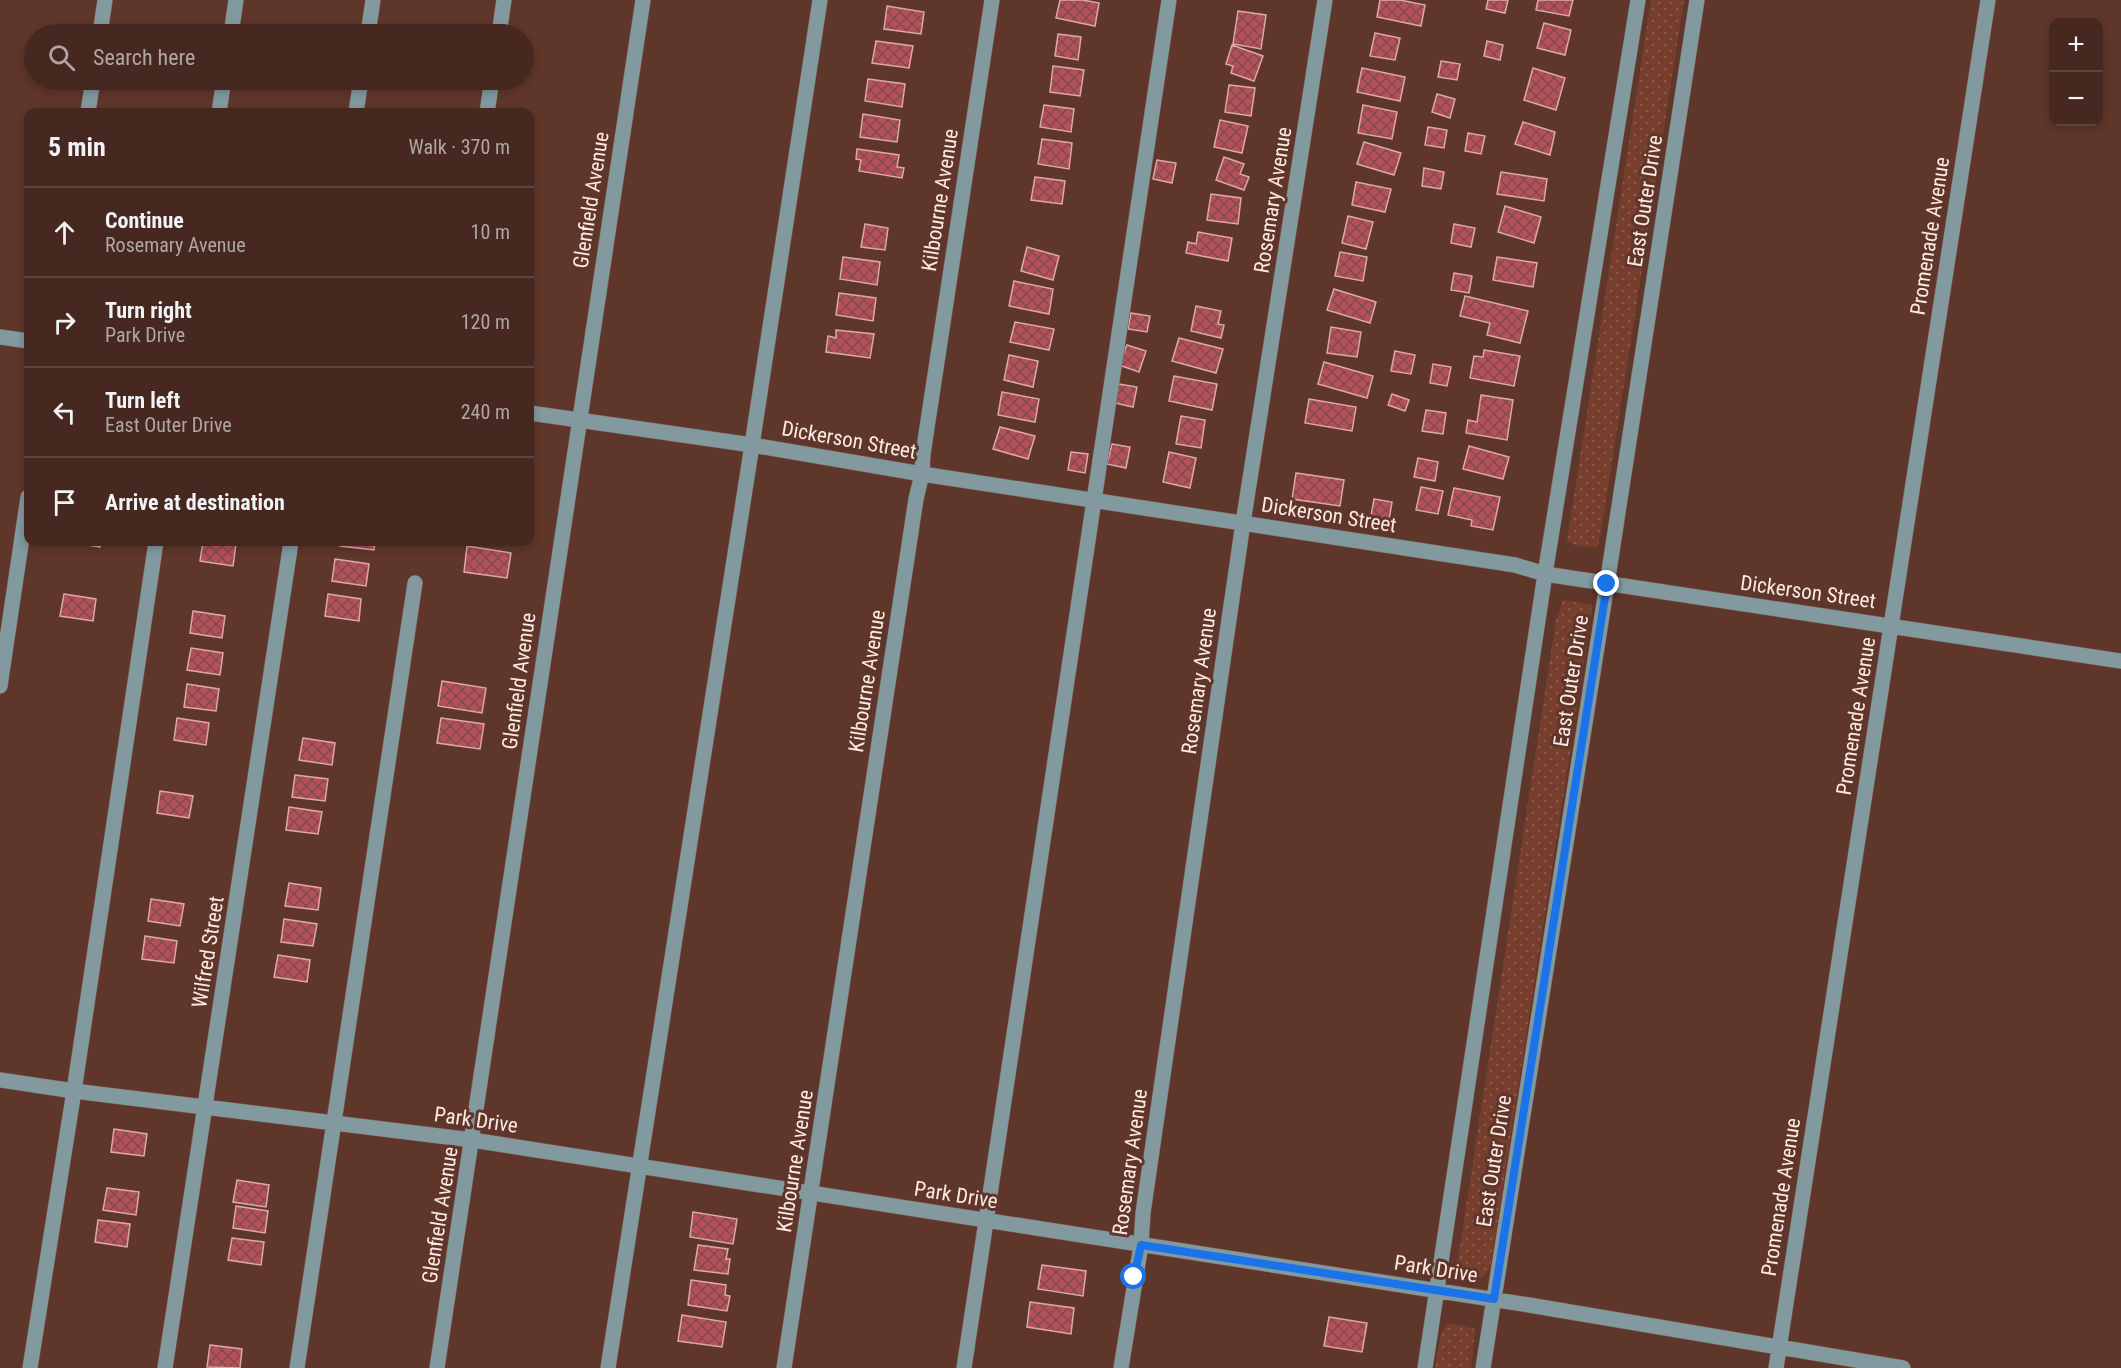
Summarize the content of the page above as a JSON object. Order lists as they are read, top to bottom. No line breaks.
{"streets":{"street":["Glenfield Avenue","Kilbourne Avenue","Rosemary Avenue","East Outer Drive","Promenade Avenue","Dickerson Street","Wilfred Street","Park Drive"]},"crossings":[["Glenfield Avenue","Dickerson Street"],["Glenfield Avenue","Park Drive"],["Kilbourne Avenue","Dickerson Street"],["Kilbourne Avenue","Park Drive"],["Rosemary Avenue","Dickerson Street"],["Rosemary Avenue","Park Drive"],["East Outer Drive","Dickerson Street"],["East Outer Drive","Park Drive"],["Promenade Avenue","Dickerson Street"],["Promenade Avenue","Park Drive"],["Wilfred Street","Park Drive"]],"page":{"map_buttons":["+","−"],"search":"Search here","heading":["5 min","Walk · 370 m"],"list":[["Continue","Rosemary Avenue","10 m"],["Turn right","Park Drive","120 m"],["Turn left","East Outer Drive","240 m"],"Arrive at destination"]}}
